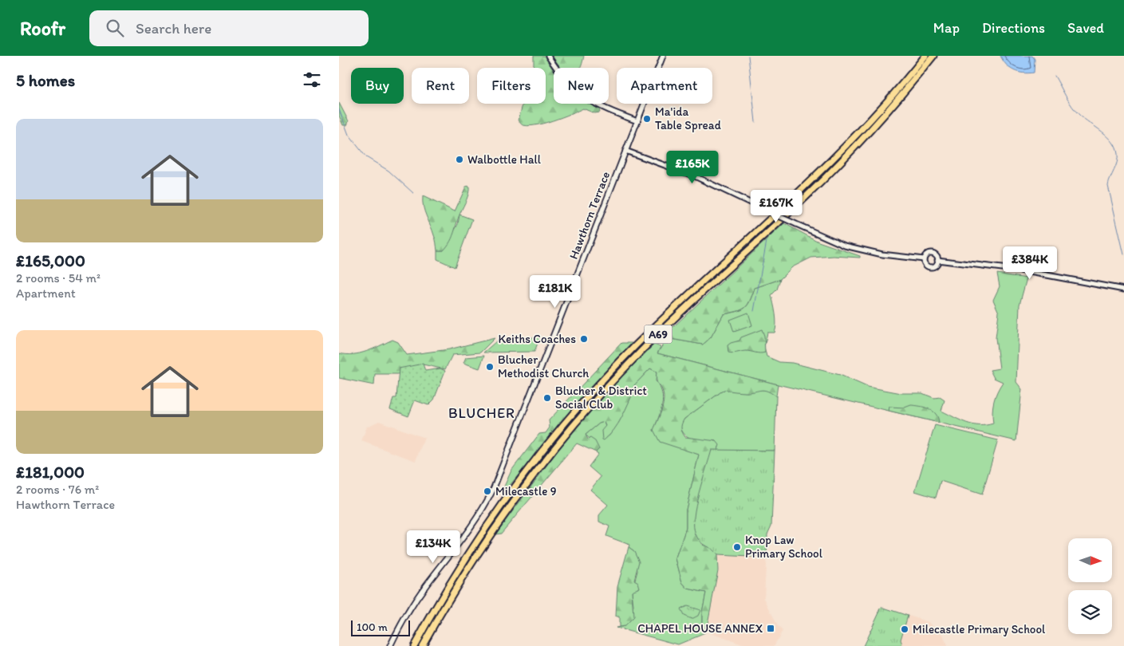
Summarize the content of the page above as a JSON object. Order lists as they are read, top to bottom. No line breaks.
{"streets":{"highway":["A69"],"main road":["Hawthorn Terrace"]},"districts":["BLUCHER"],"places":{"other":["Ma'ida Table Spread","Walbottle Hall","Keiths Coaches","Blucher Methodist Church","Blucher & District Social Club","Milecastle 9","Knop Law Primary School","Milecastle Primary School"],"transit":["CHAPEL HOUSE ANNEX"]},"scale_bar":"100 m","north":"right","page":{"header":"Roofr","search":"Search here","nav":["Map","Directions","Saved"],"heading":"5 homes","chip":["Buy","Rent","Filters","New","Apartment"],"list":[{"name":"£165,000","note":"2 rooms · 54 m² · Apartment"},{"name":"£181,000","note":"2 rooms · 76 m² · Hawthorn Terrace"}],"price":["£165K","£167K","£384K","£181K","£134K"],"scale":"100 m"}}
